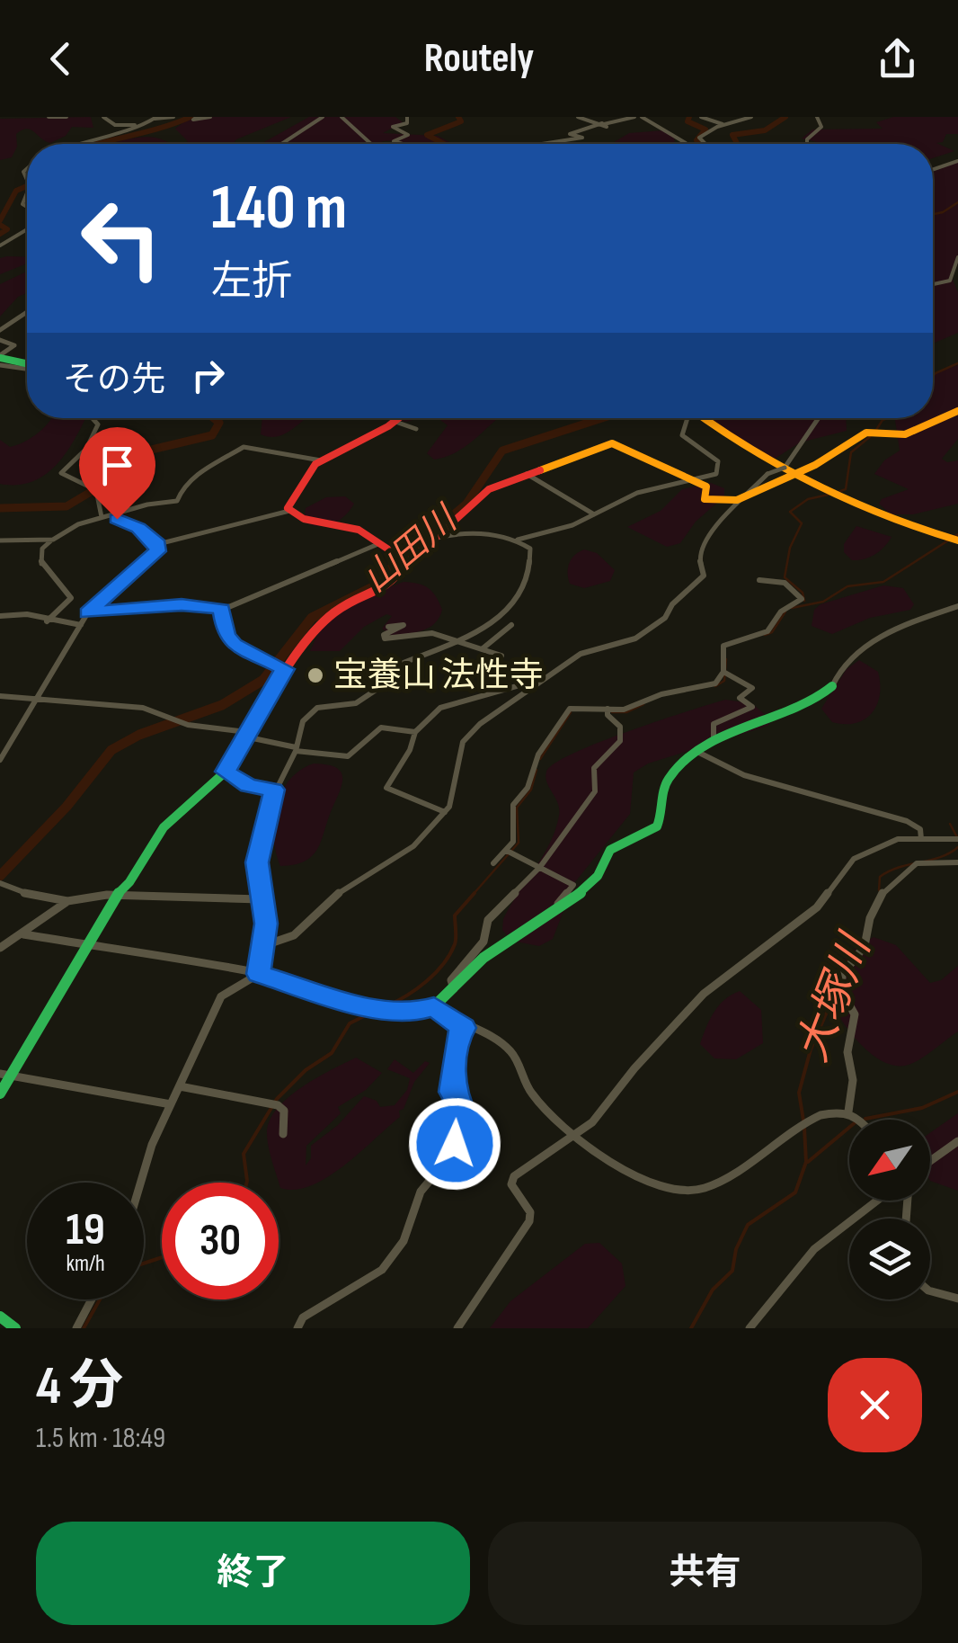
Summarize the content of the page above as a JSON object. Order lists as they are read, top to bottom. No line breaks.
{"water":["山田川","大塚川"],"places":["宝養山 法性寺"],"north":"bottom left","page":{"header":"Routely","turn":["140 m","左折"],"then":"その先","speed":"19 km/h","limit":"30","heading":["4 分","1.5 km · 18:49"],"buttons":["終了","共有"]}}
